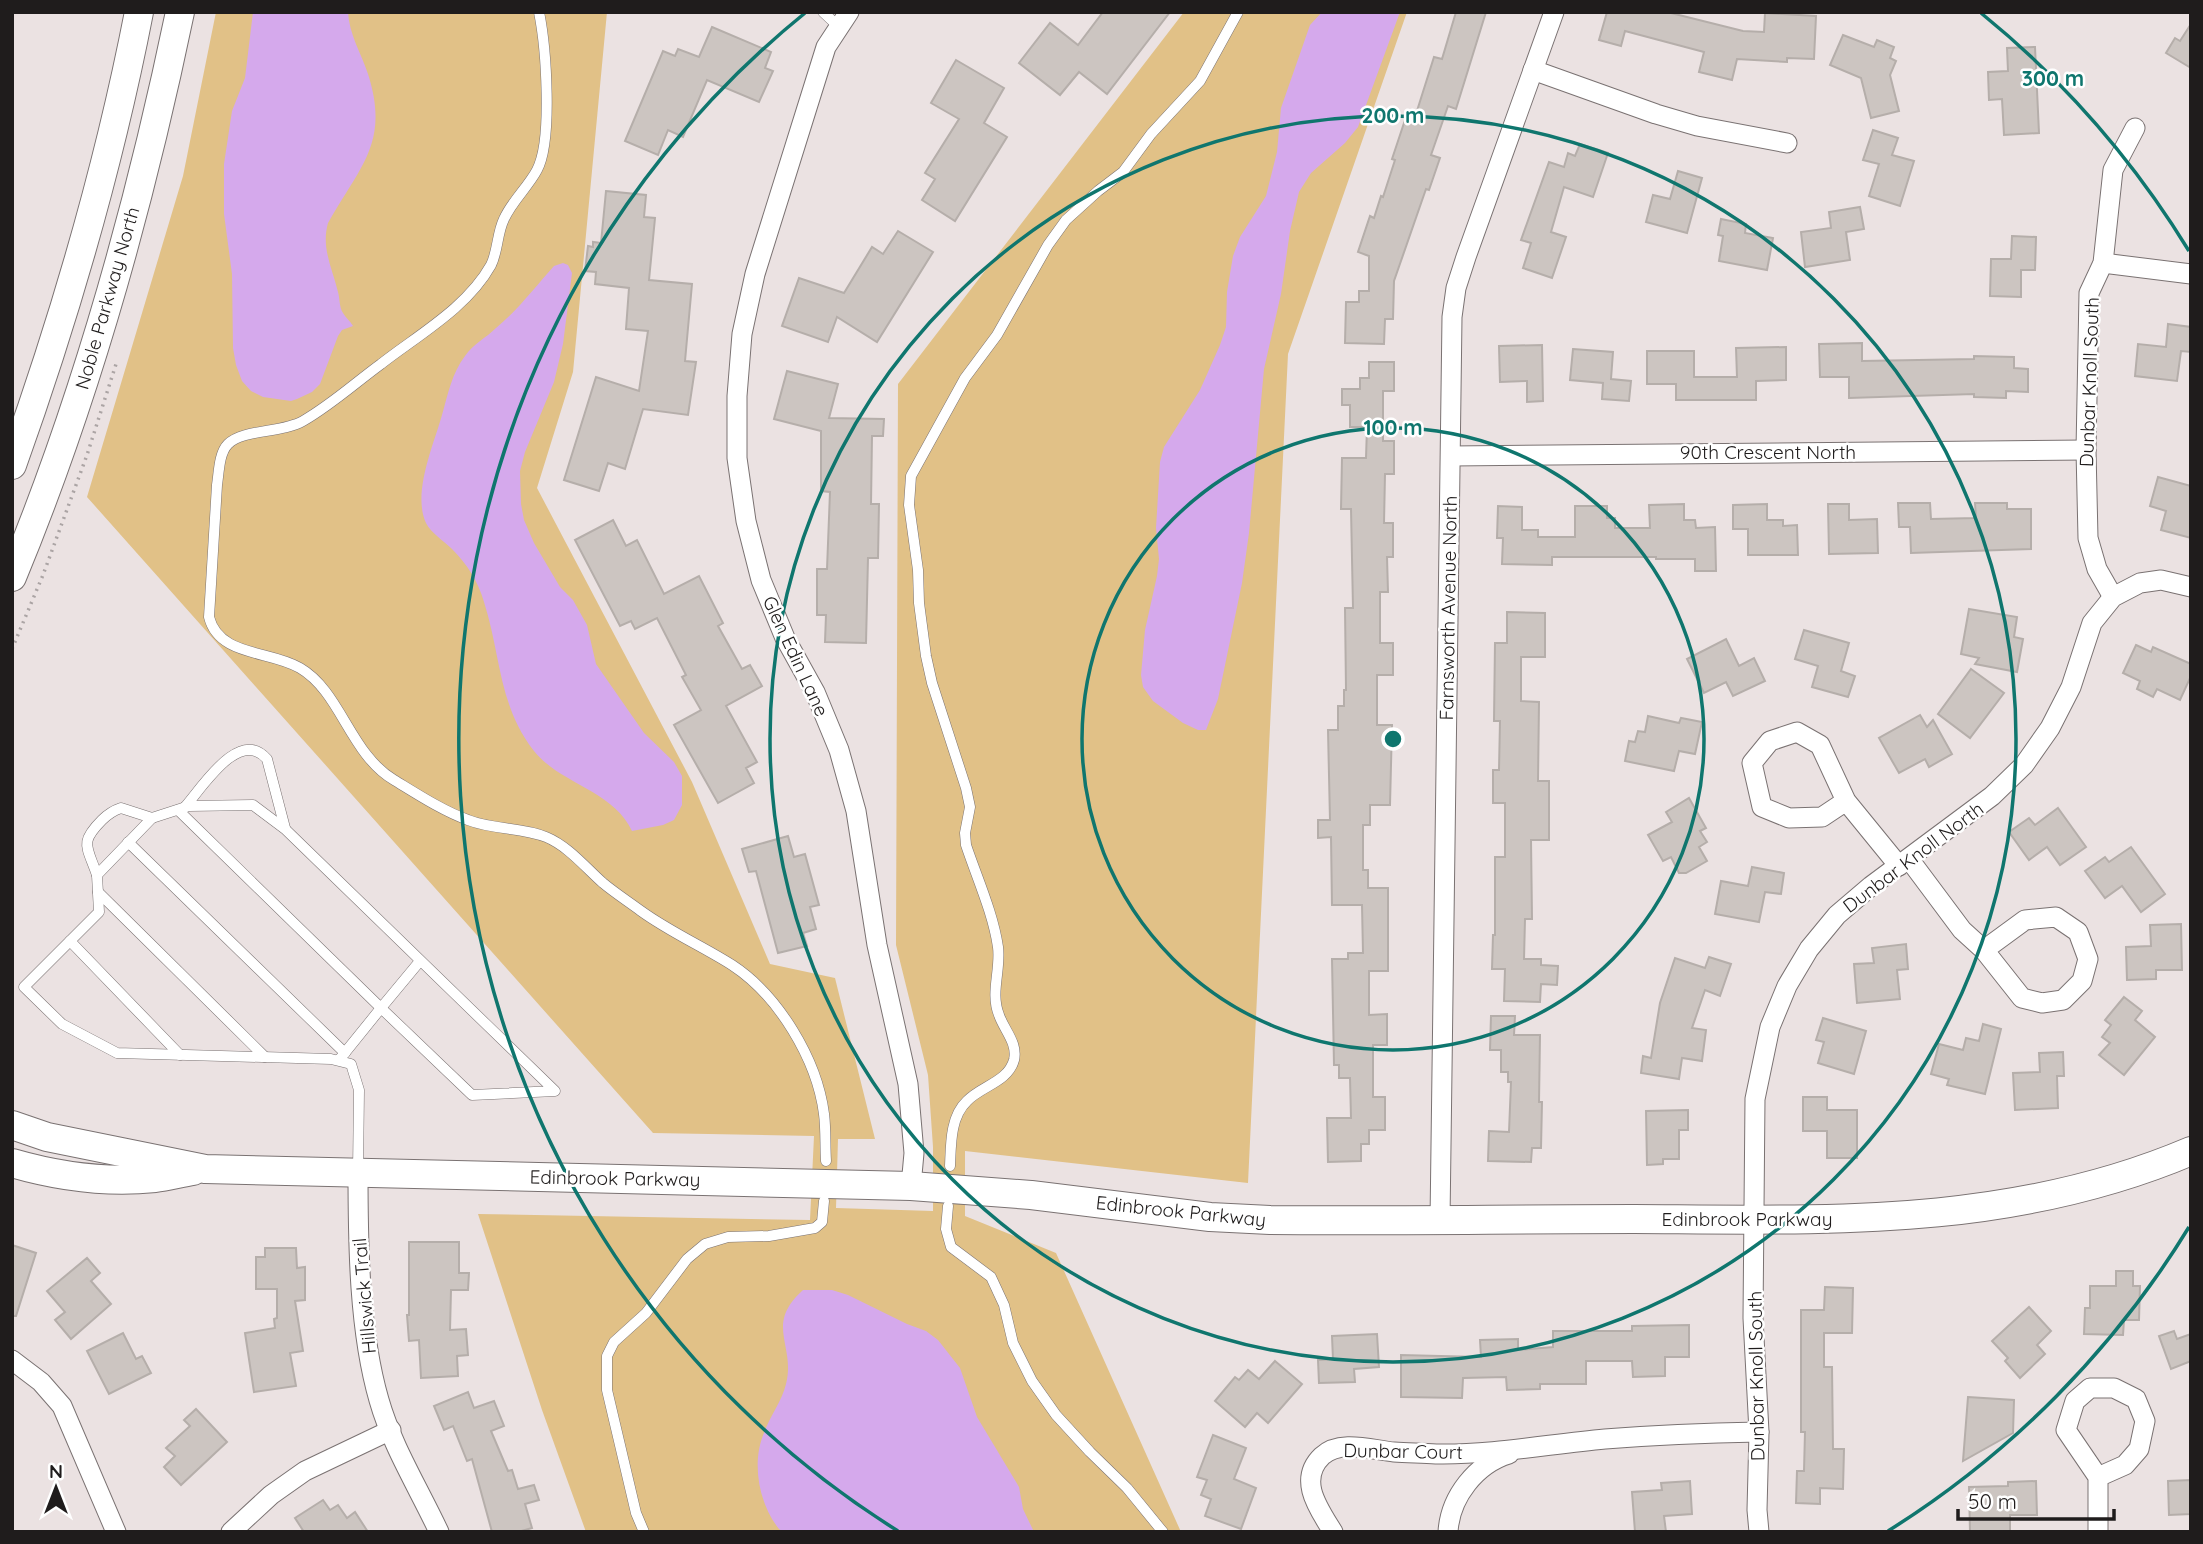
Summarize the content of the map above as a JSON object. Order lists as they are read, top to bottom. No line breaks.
{"streets":{"street":["Noble Parkway North","Dunbar Knoll South","90th Crescent North","Farnsworth Avenue North","Glen Edin Lane","Dunbar Knoll North","Edinbrook Parkway","Hillswick Trail","Dunbar Court"]},"crossings":[["Dunbar Knoll South","90th Crescent North"],["Dunbar Knoll South","Dunbar Knoll North"],["Dunbar Knoll South","Edinbrook Parkway"],["Dunbar Knoll South","Dunbar Court"],["90th Crescent North","Farnsworth Avenue North"],["Farnsworth Avenue North","Edinbrook Parkway"],["Glen Edin Lane","Edinbrook Parkway"],["Dunbar Knoll North","Edinbrook Parkway"],["Edinbrook Parkway","Hillswick Trail"]],"scale_bar":"50 m","north":"top","rings":["300 m","200 m","100 m"]}
